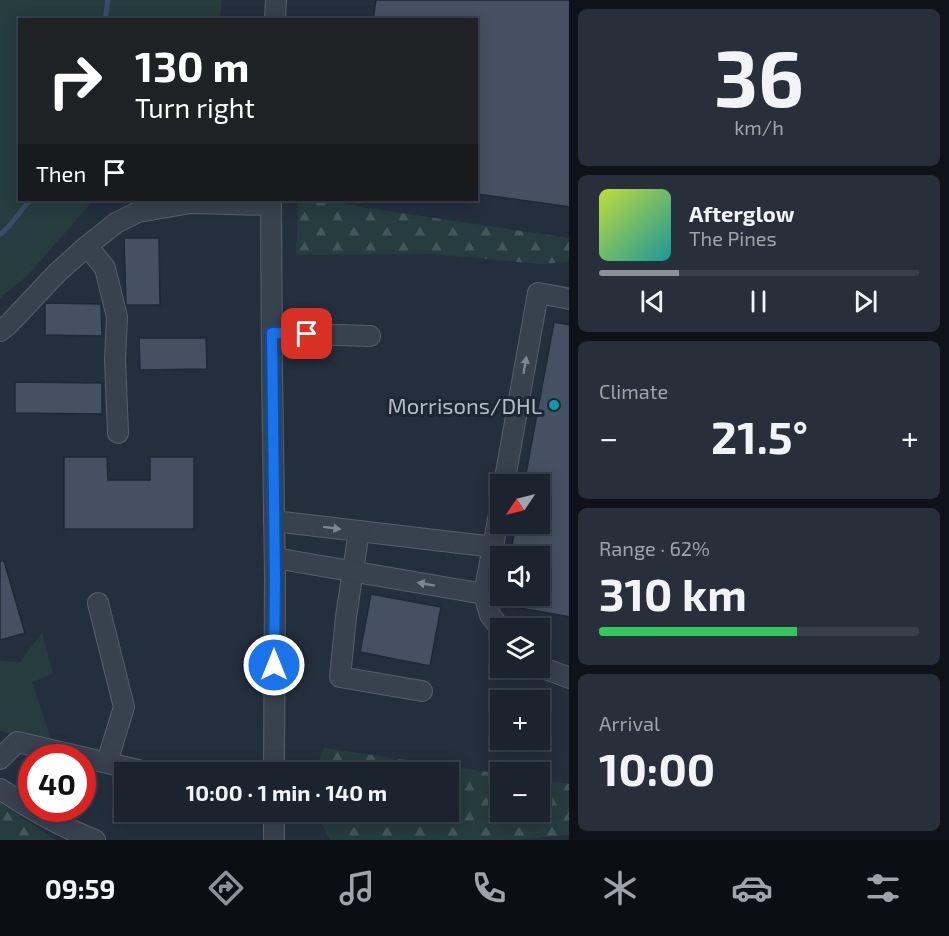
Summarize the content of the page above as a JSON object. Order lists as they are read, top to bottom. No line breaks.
{"places":["Morrisons/DHL"],"north":"bottom left","page":{"tile":[["36","km/h"],"Climate",["Range · 62%","310 km"],["Arrival","10:00"]],"turn":["130 m","Turn right"],"then":"Then","song":["Afterglow","The Pines"],"heat":["−","21.5°","+"],"map_buttons":["+","−"],"limit":"40","trip":"10:00 · 1 min · 140 m","tabs":"09:59"}}
